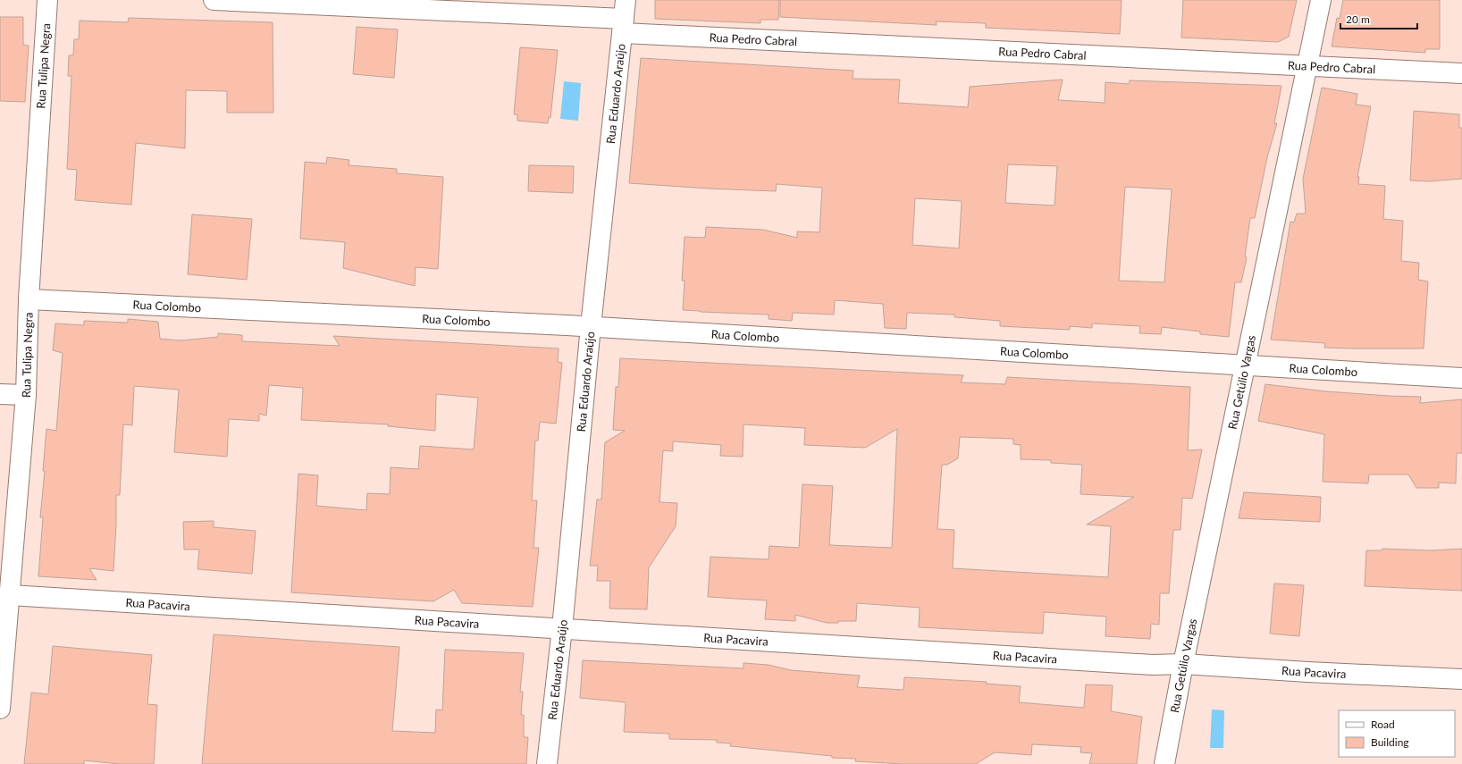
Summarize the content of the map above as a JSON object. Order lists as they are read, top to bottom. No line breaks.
{"streets":{"street":["Rua Pedro Cabral","Rua Tulipa Negra","Rua Eduardo Araújo","Rua Colombo","Rua Getúlio Vargas","Rua Pacavira"]},"crossings":[["Rua Pedro Cabral","Rua Eduardo Araújo"],["Rua Pedro Cabral","Rua Getúlio Vargas"],["Rua Tulipa Negra","Rua Colombo"],["Rua Tulipa Negra","Rua Pacavira"],["Rua Eduardo Araújo","Rua Colombo"],["Rua Eduardo Araújo","Rua Pacavira"],["Rua Colombo","Rua Getúlio Vargas"],["Rua Getúlio Vargas","Rua Pacavira"]],"legend":["Road","Building"],"scale_bar":"20 m"}
